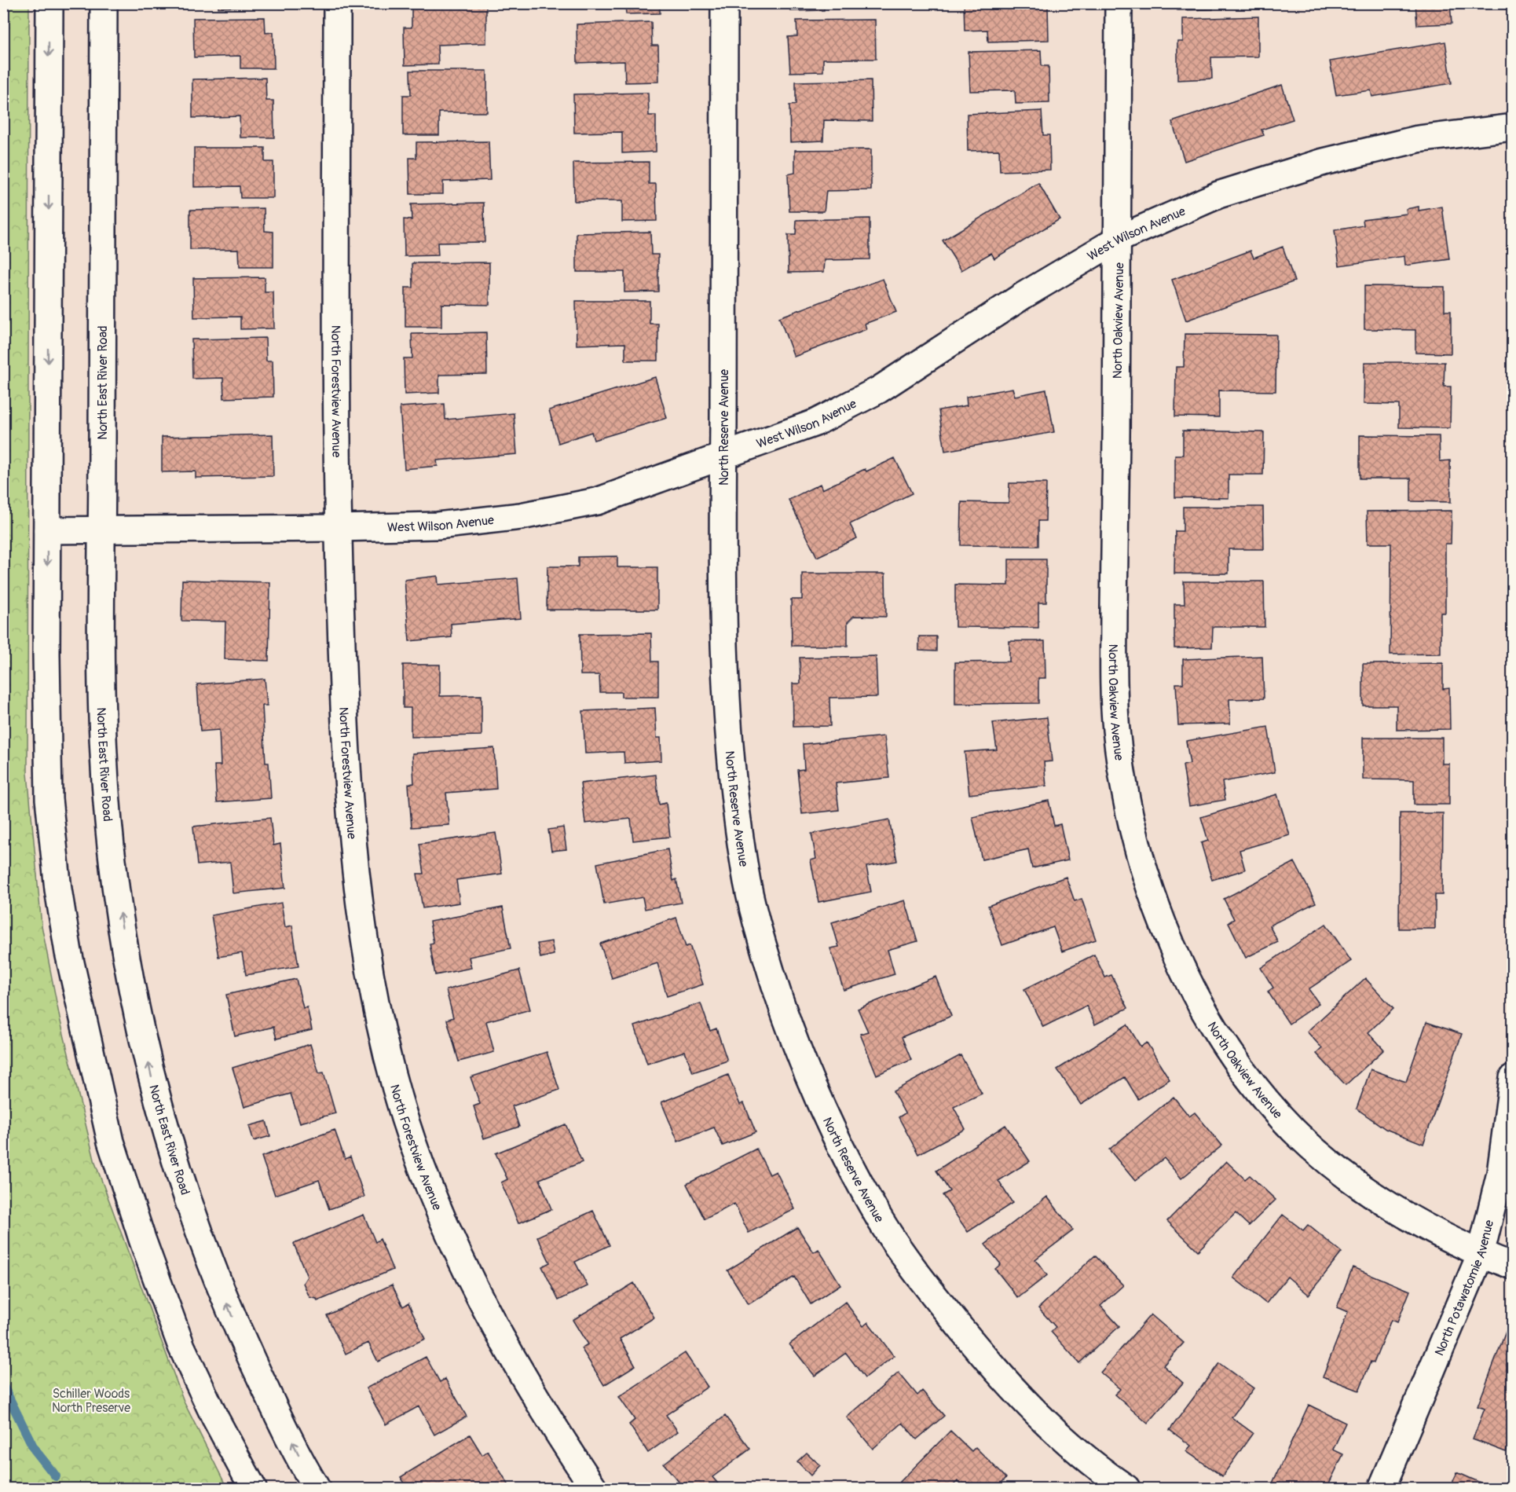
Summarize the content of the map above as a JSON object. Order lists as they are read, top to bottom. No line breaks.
{"streets":{"street":["West Wilson Avenue","North Oakview Avenue","North East River Road","North Forestview Avenue","North Reserve Avenue","North Potawatomie Avenue"]},"crossings":[["West Wilson Avenue","North Oakview Avenue"],["West Wilson Avenue","North East River Road"],["West Wilson Avenue","North Forestview Avenue"],["West Wilson Avenue","North Reserve Avenue"],["North Oakview Avenue","North Potawatomie Avenue"]],"parks":["Schiller Woods North Preserve"]}
